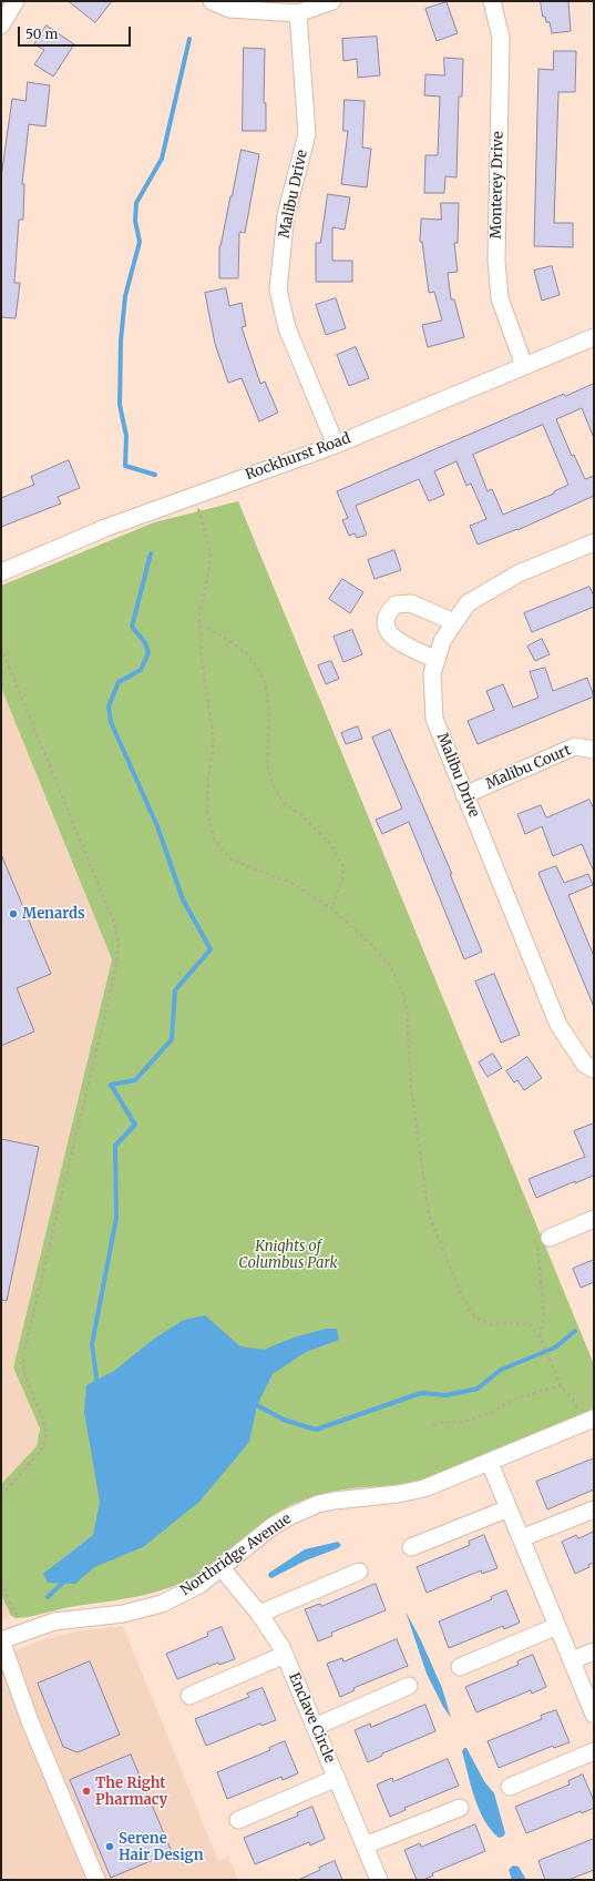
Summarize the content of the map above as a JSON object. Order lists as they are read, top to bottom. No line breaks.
{"streets":{"street":["Monterey Drive","Malibu Drive","Rockhurst Road","Malibu Court","Northridge Avenue","Enclave Circle"]},"crossings":[["Monterey Drive","Rockhurst Road"],["Malibu Drive","Rockhurst Road"],["Malibu Drive","Malibu Court"],["Northridge Avenue","Enclave Circle"]],"parks":["Knights of Columbus Park"],"places":["Menards","The Right Pharmacy","Serene Hair Design"],"scale_bar":"50 m"}
